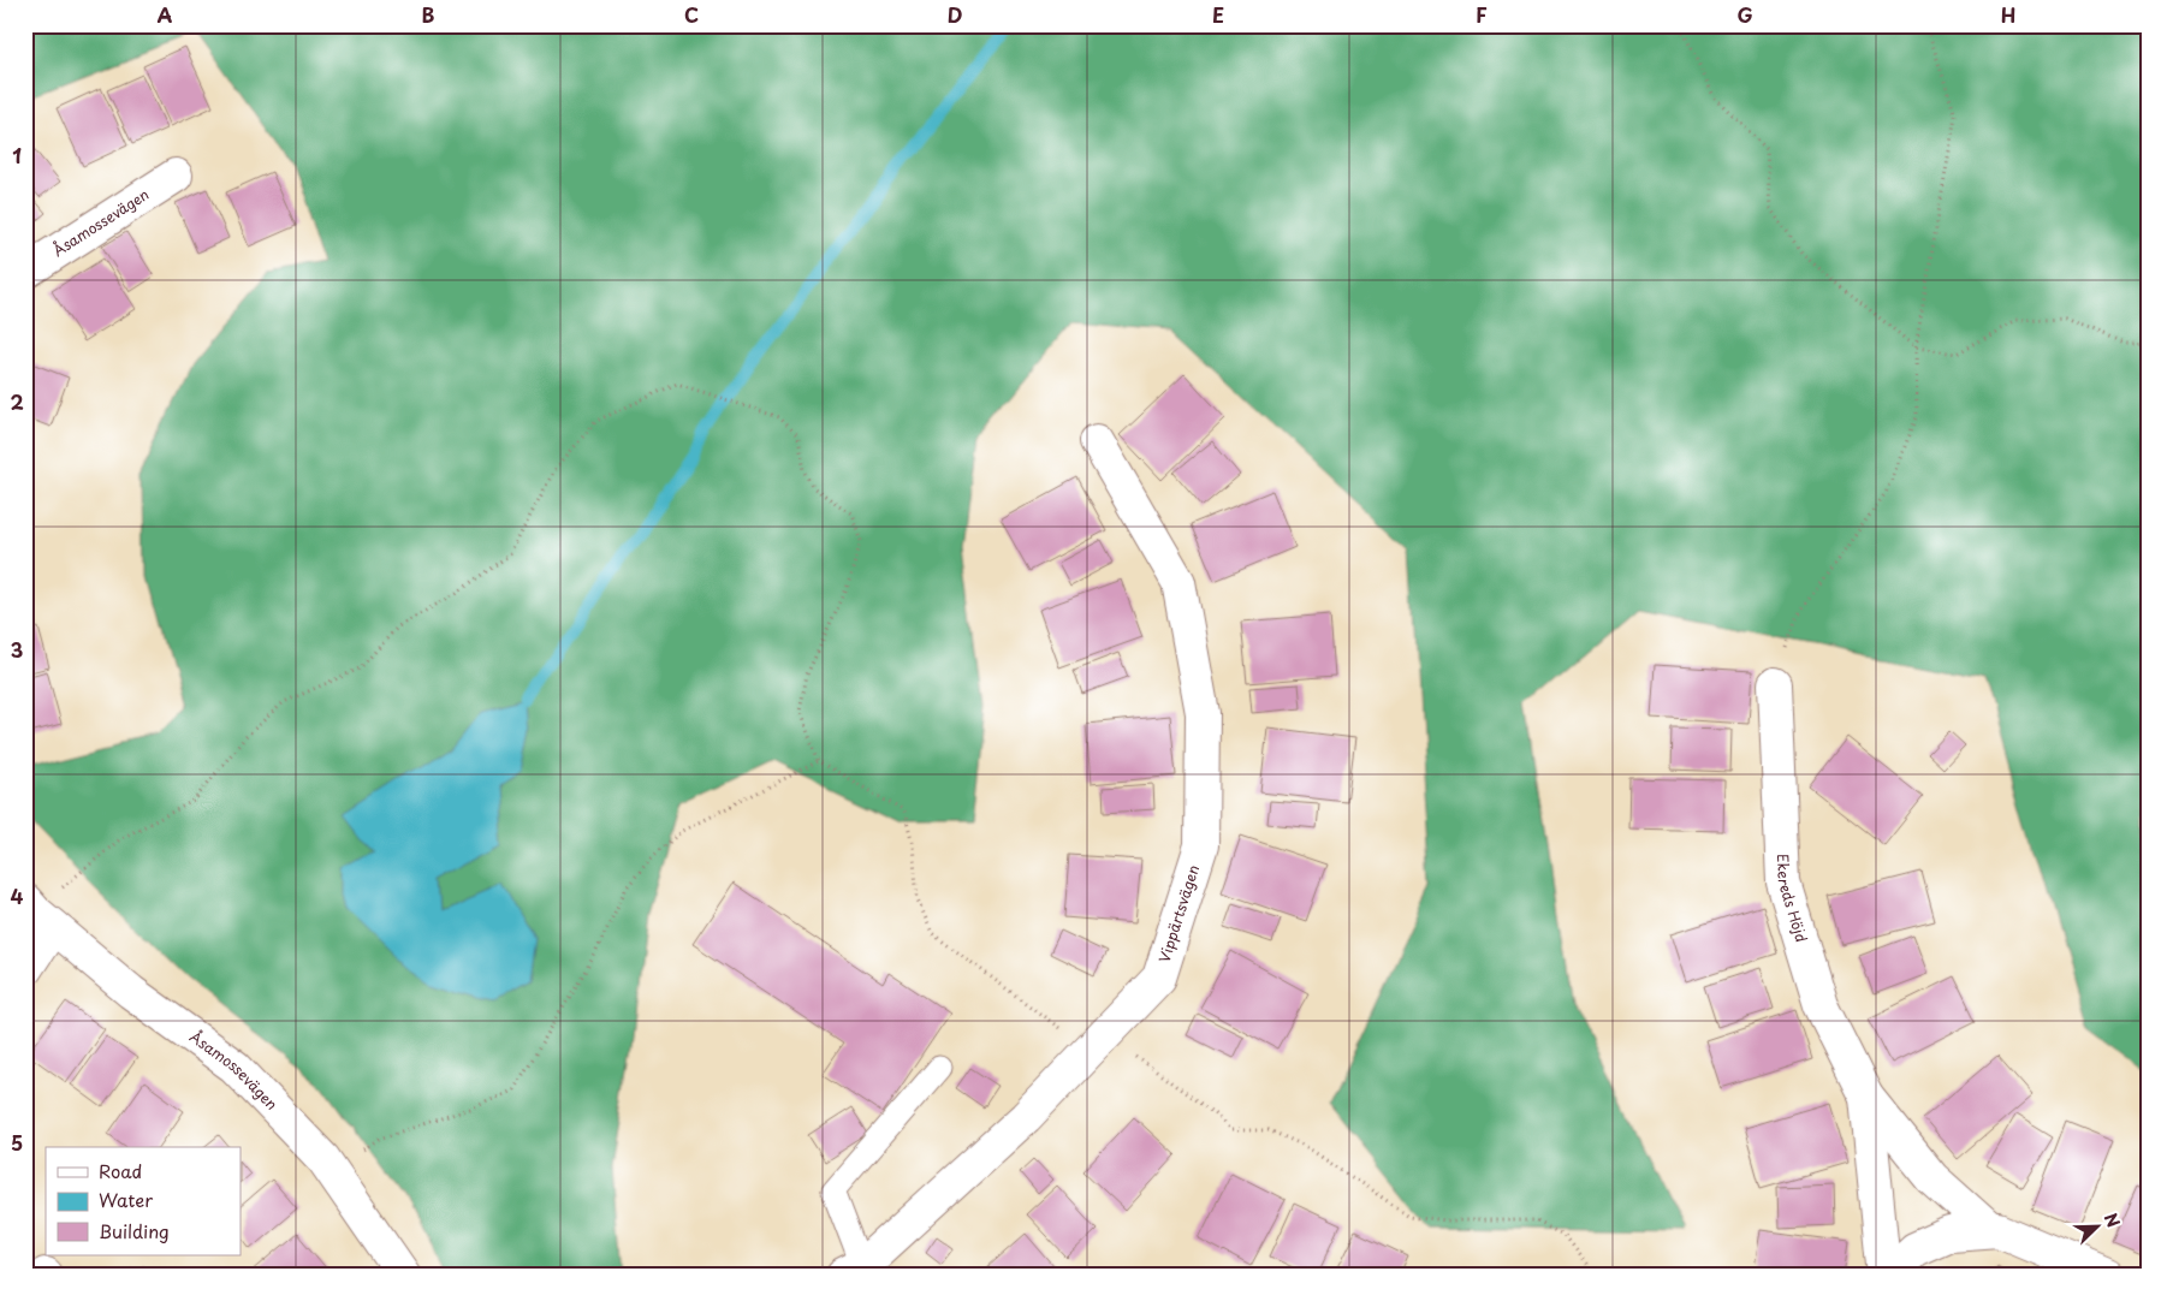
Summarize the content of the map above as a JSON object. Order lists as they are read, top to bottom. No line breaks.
{"streets":{"street":["Åsamossevägen","Ekereds Höjd","Vippärtsvägen"]},"legend":["Road","Water","Building"],"north":"top right","grid":{"columns":["A","B","C","D","E","F","G","H"],"rows":["1","2","3","4","5"]}}
